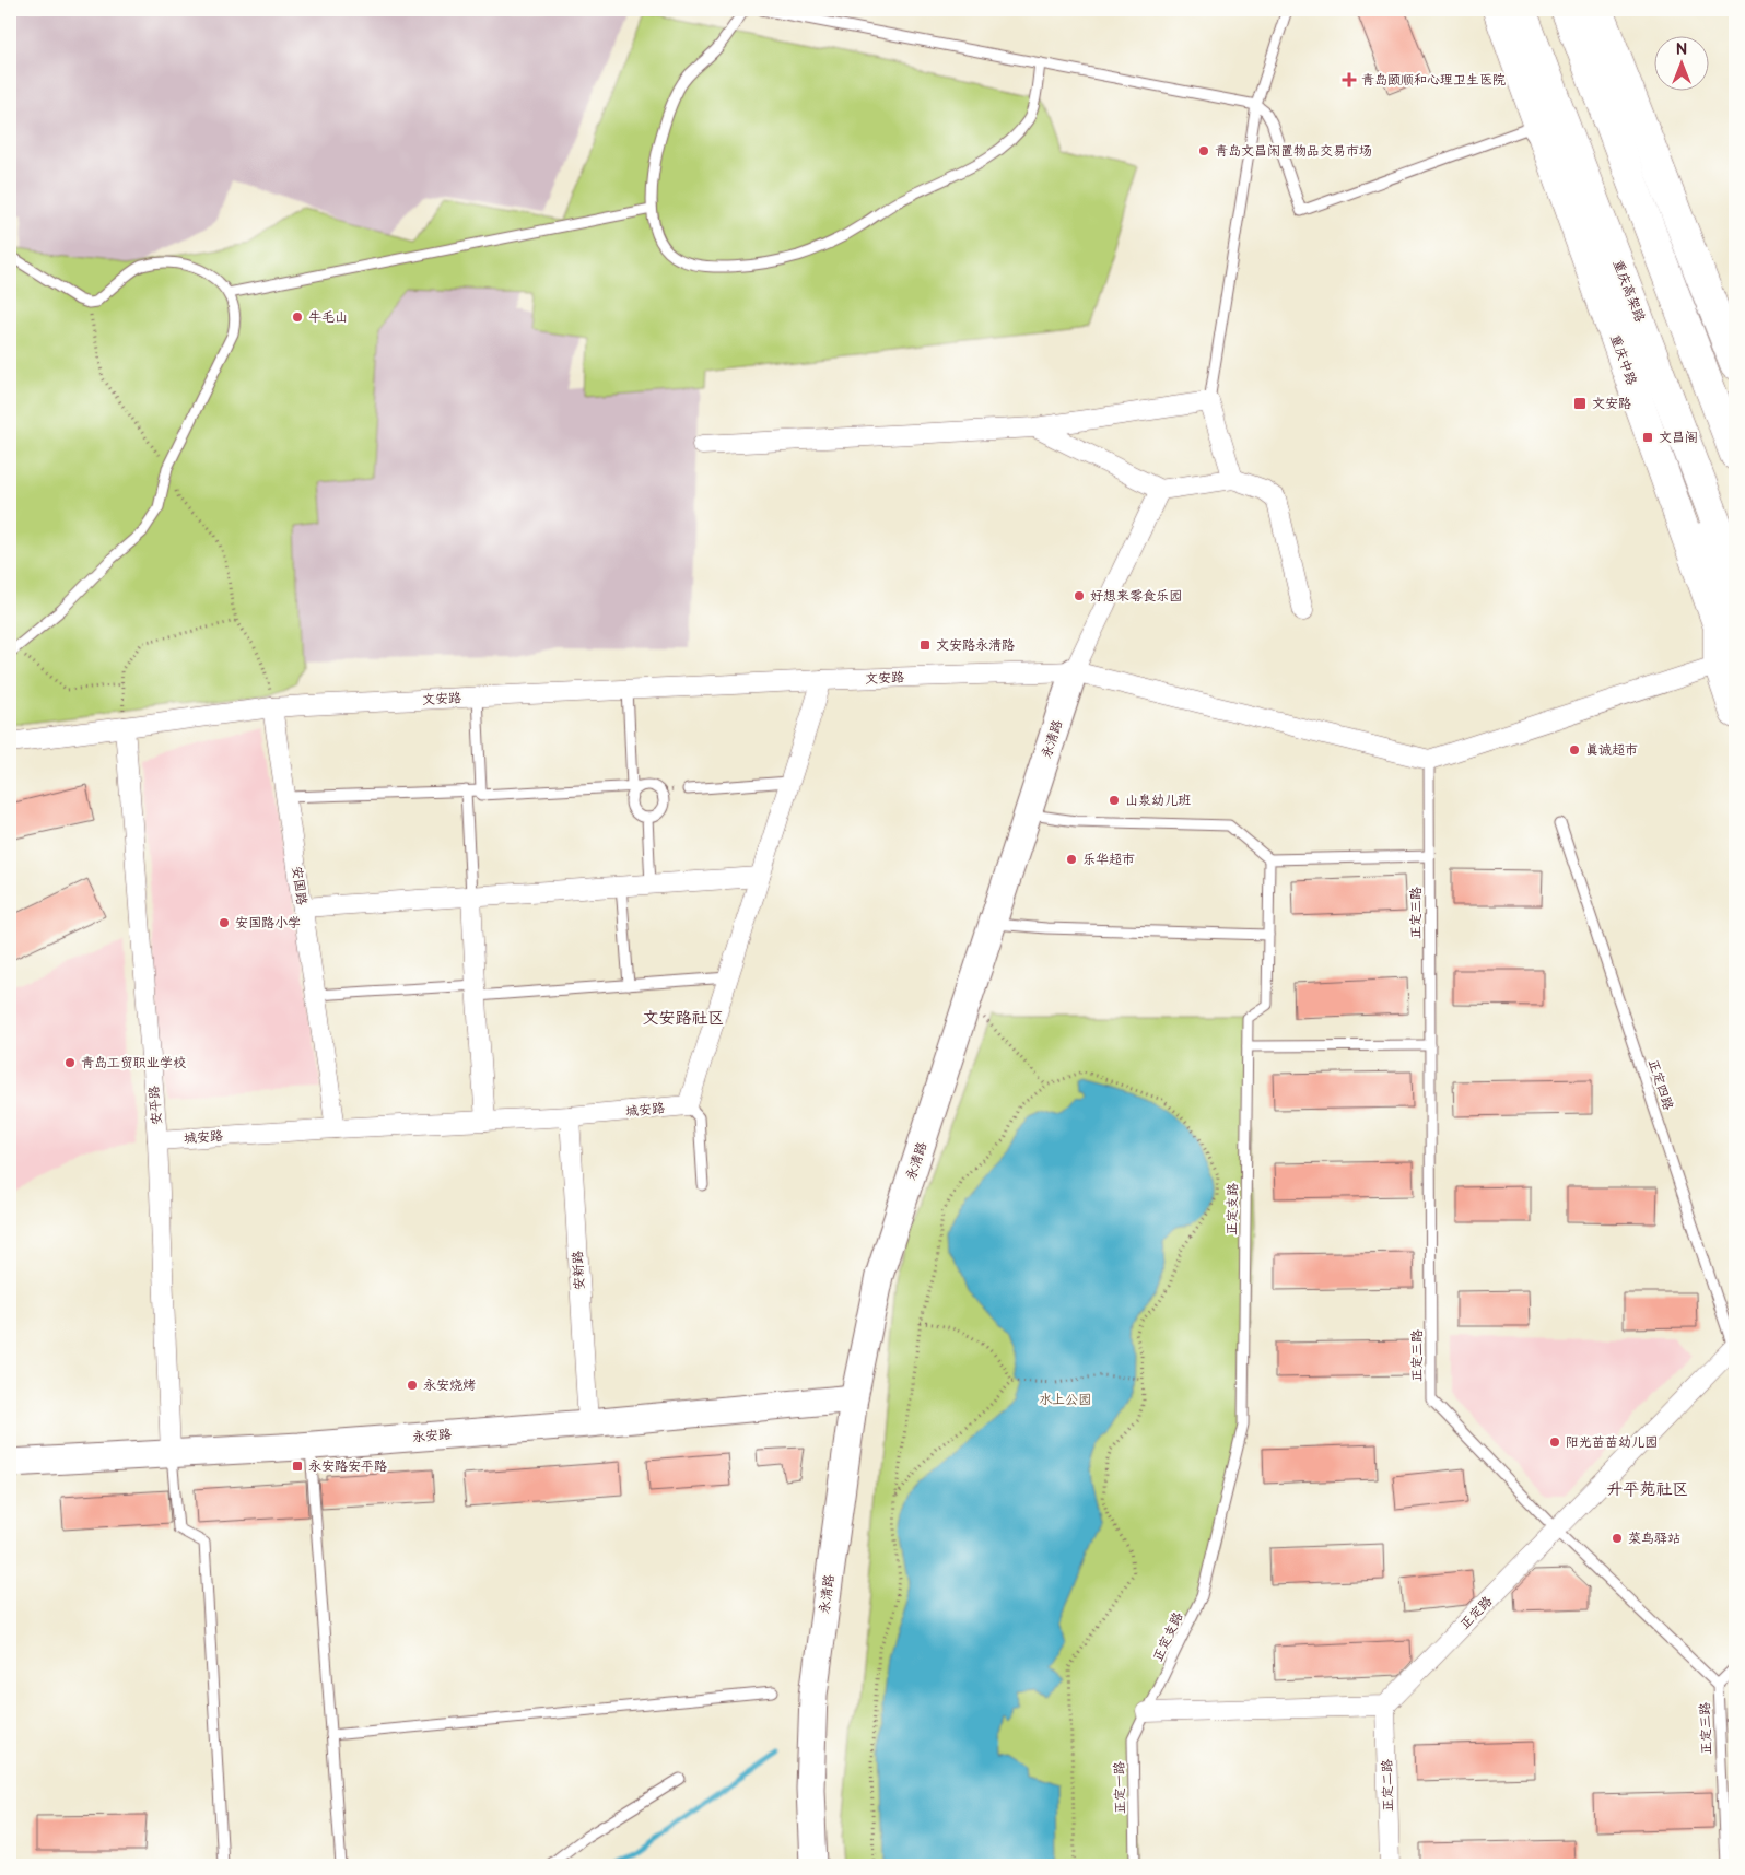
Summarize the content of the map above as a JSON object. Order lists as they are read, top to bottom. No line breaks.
{"streets":{"main road":["重庆高架路","重庆中路"],"street":["文安路","永清路","安国路","安平路","城安路","安新路","永安路","正定路","正定二路"],"lane":["正定三路","正定四路","正定支路","正定一路"]},"crossings":[["文安路","永清路"],["文安路","安国路"],["文安路","正定三路"],["文安路","安平路"],["永清路","永安路"],["安国路","城安路"],["正定三路","正定路"],["正定四路","正定路"],["安平路","城安路"],["安平路","永安路"],["城安路","安新路"],["正定支路","正定一路"],["安新路","永安路"],["正定路","正定二路"]],"districts":["文安路社区","升平苑社区"],"parks":["水上公园"],"places":{"health":["青岛颐顺和心理卫生医院"],"other":["青岛文昌闲置物品交易市场","牛毛山","好想来零食乐园","真诚超市","山泉幼儿班","乐华超市","安国路小学","青岛工贸职业学校","永安烧烤","阳光苗苗幼儿园","菜鸟驿站"],"transit":["文安路","文昌阁","文安路永清路","永安路安平路"]},"north":"top"}
